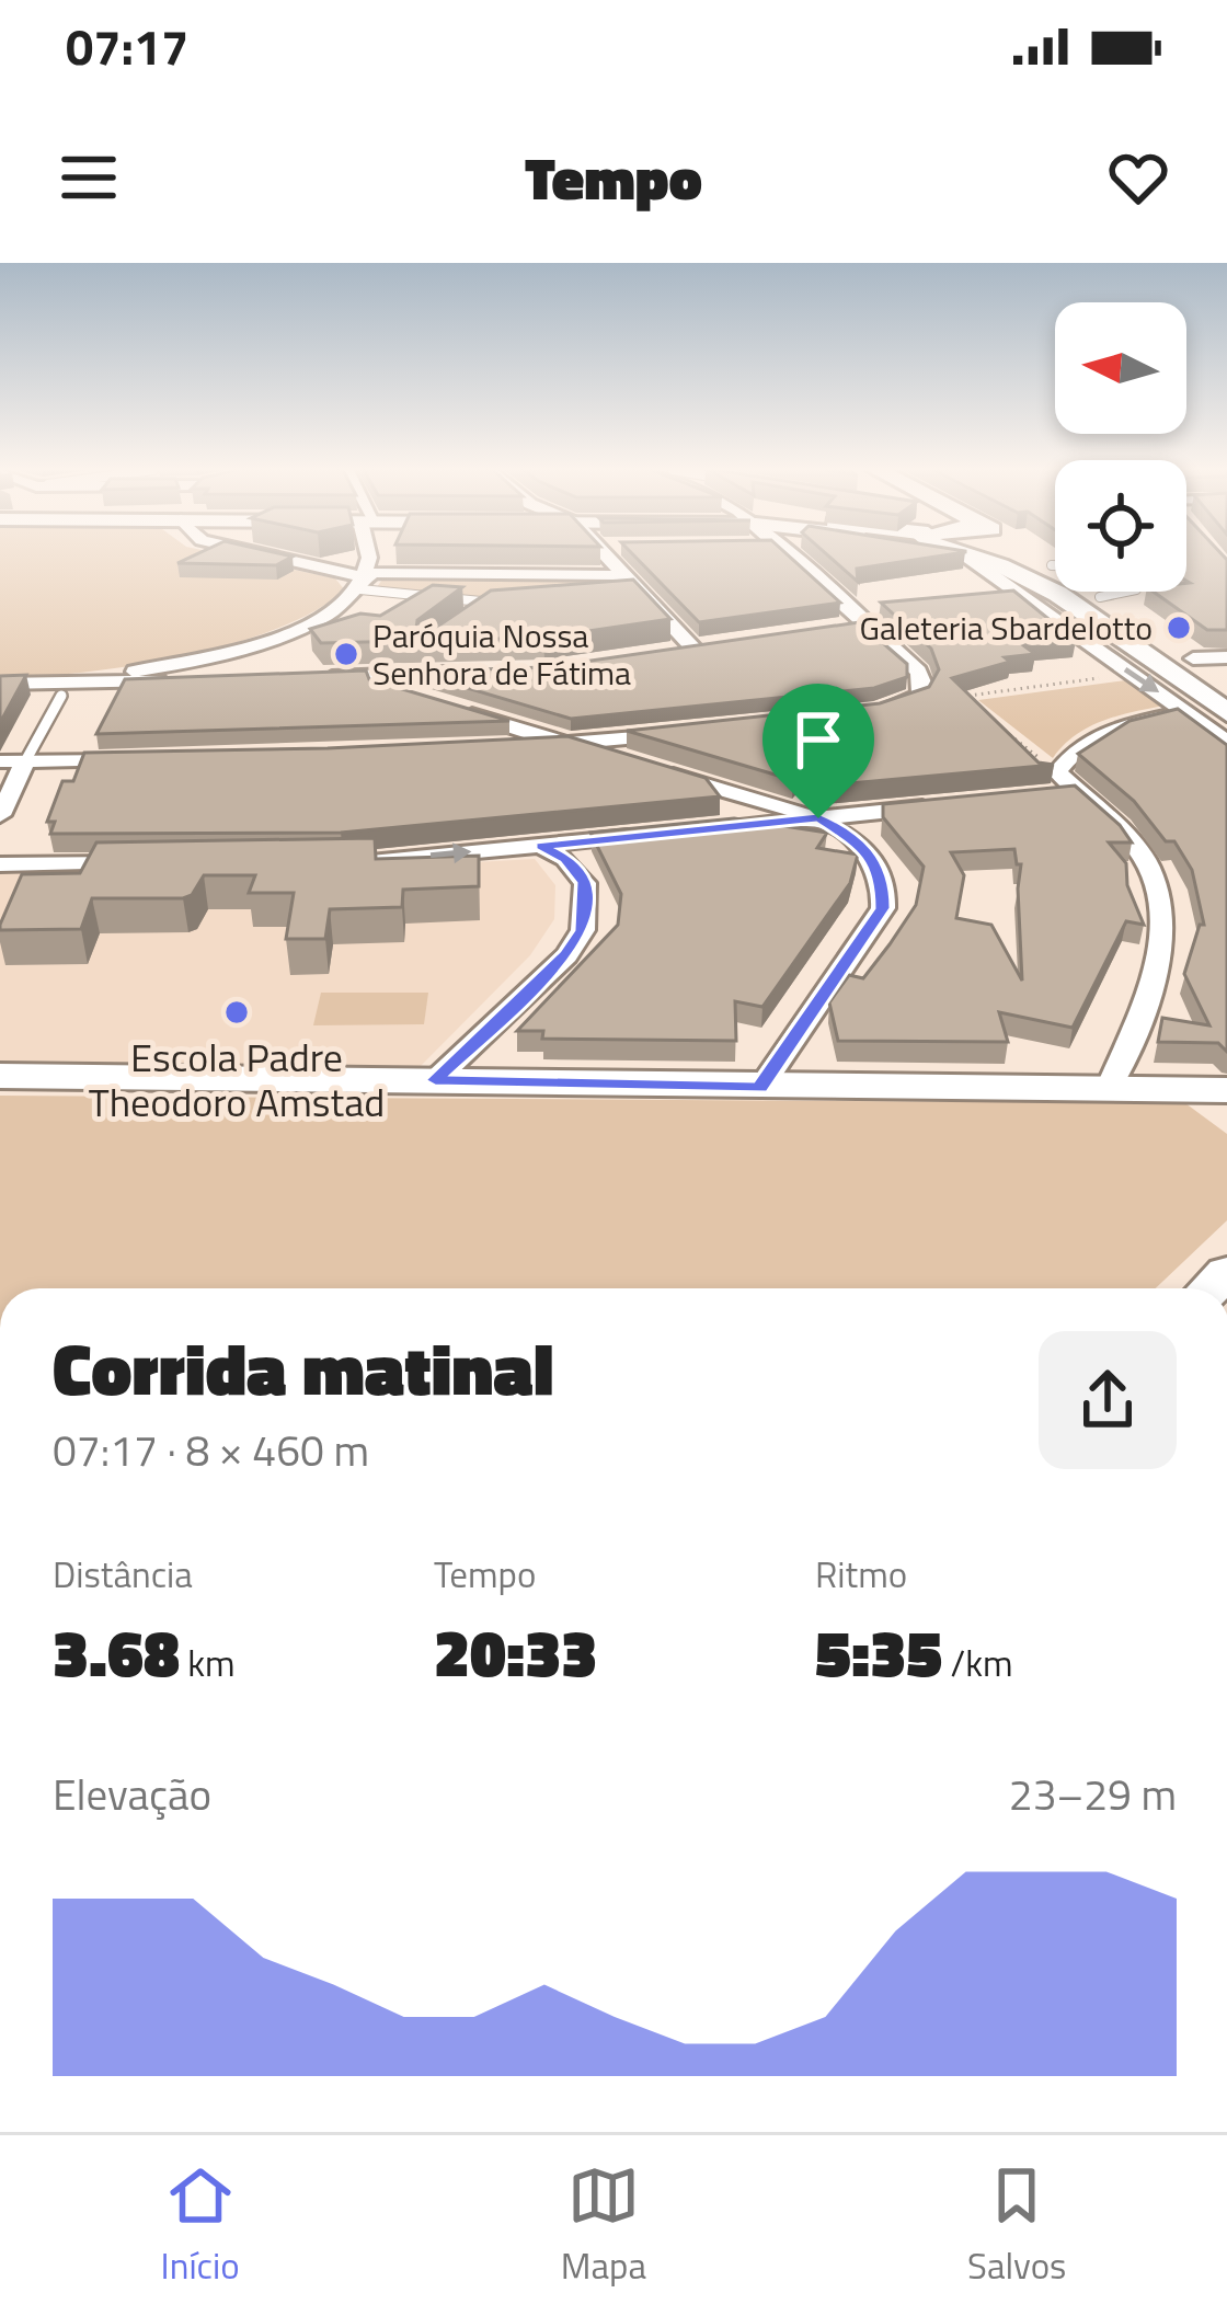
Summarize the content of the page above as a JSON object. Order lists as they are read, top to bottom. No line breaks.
{"places":["Galeteria Sbardelotto","Paróquia Nossa Senhora de Fátima","Escola Padre Theodoro Amstad"],"north":"left","page":{"status":"07:17","header":"Tempo","heading":["Corrida matinal","07:17 · 8 × 460 m"],"stats":[["Distância","3.68 km"],["Tempo","20:33"],["Ritmo","5:35 /km"]],"chart":["Elevação","23–29 m"],"tabs":["Início","Mapa","Salvos"]}}
